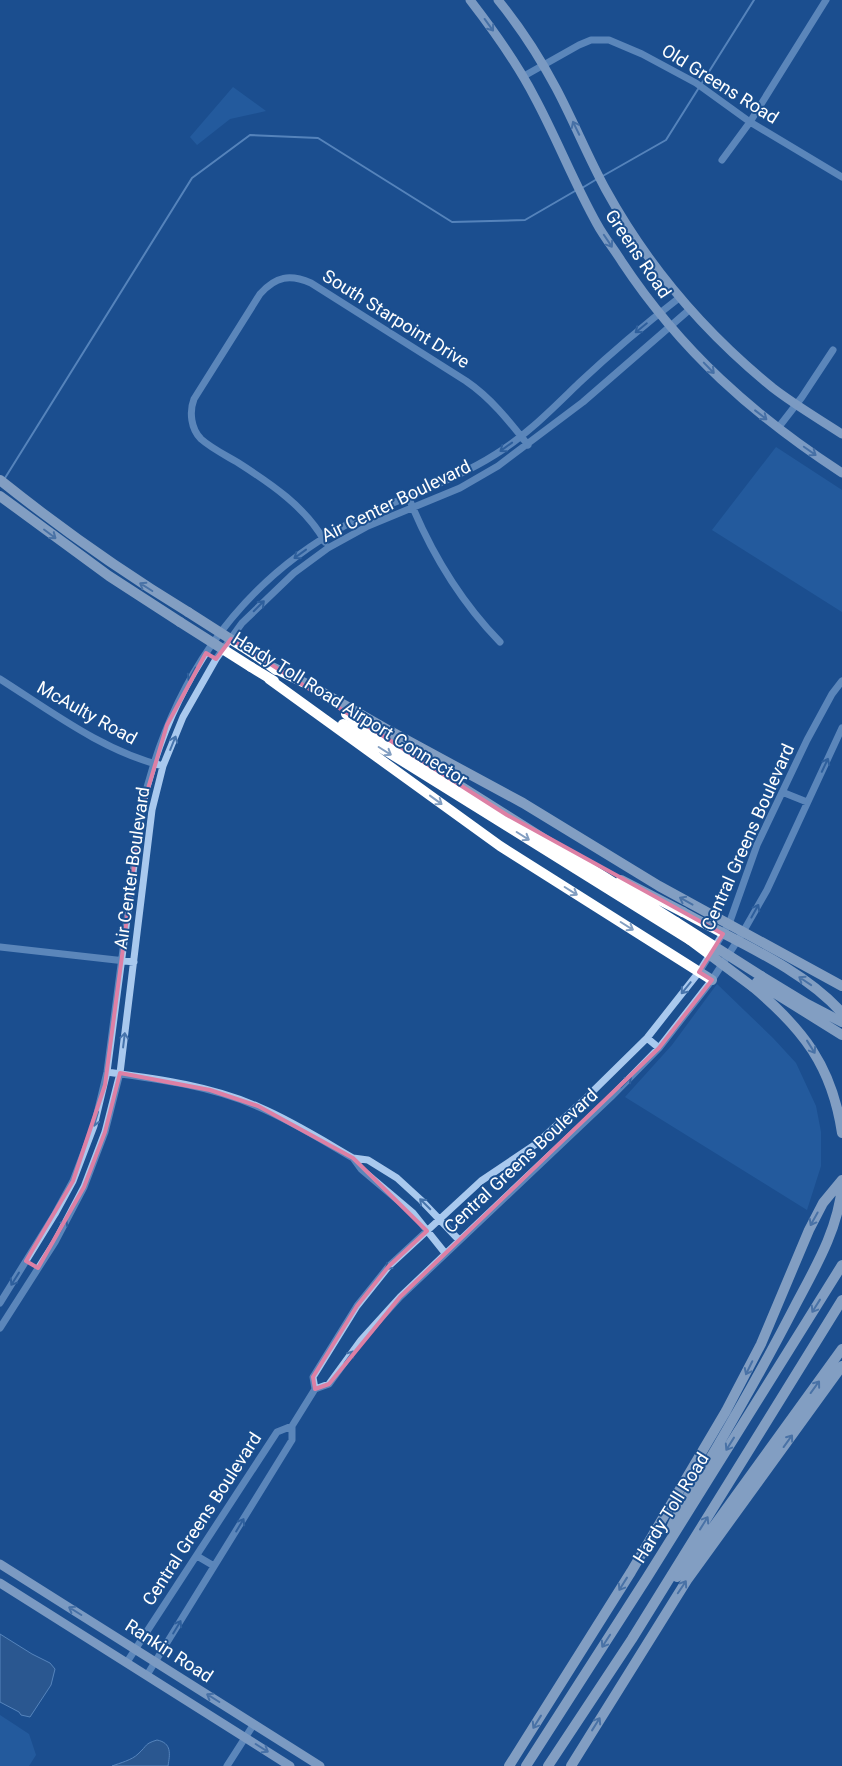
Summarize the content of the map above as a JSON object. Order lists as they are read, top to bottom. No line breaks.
{"streets":{"highway":["Hardy Toll Road Airport Connector","Hardy Toll Road"],"main road":["Greens Road","Rankin Road"],"street":["Old Greens Road","South Starpoint Drive","Air Center Boulevard","McAulty Road","Central Greens Boulevard"]},"crossings":[["Old Greens Road","Greens Road"],["Greens Road","Air Center Boulevard"],["South Starpoint Drive","Air Center Boulevard"],["Air Center Boulevard","McAulty Road"],["Central Greens Boulevard","Rankin Road"]]}
